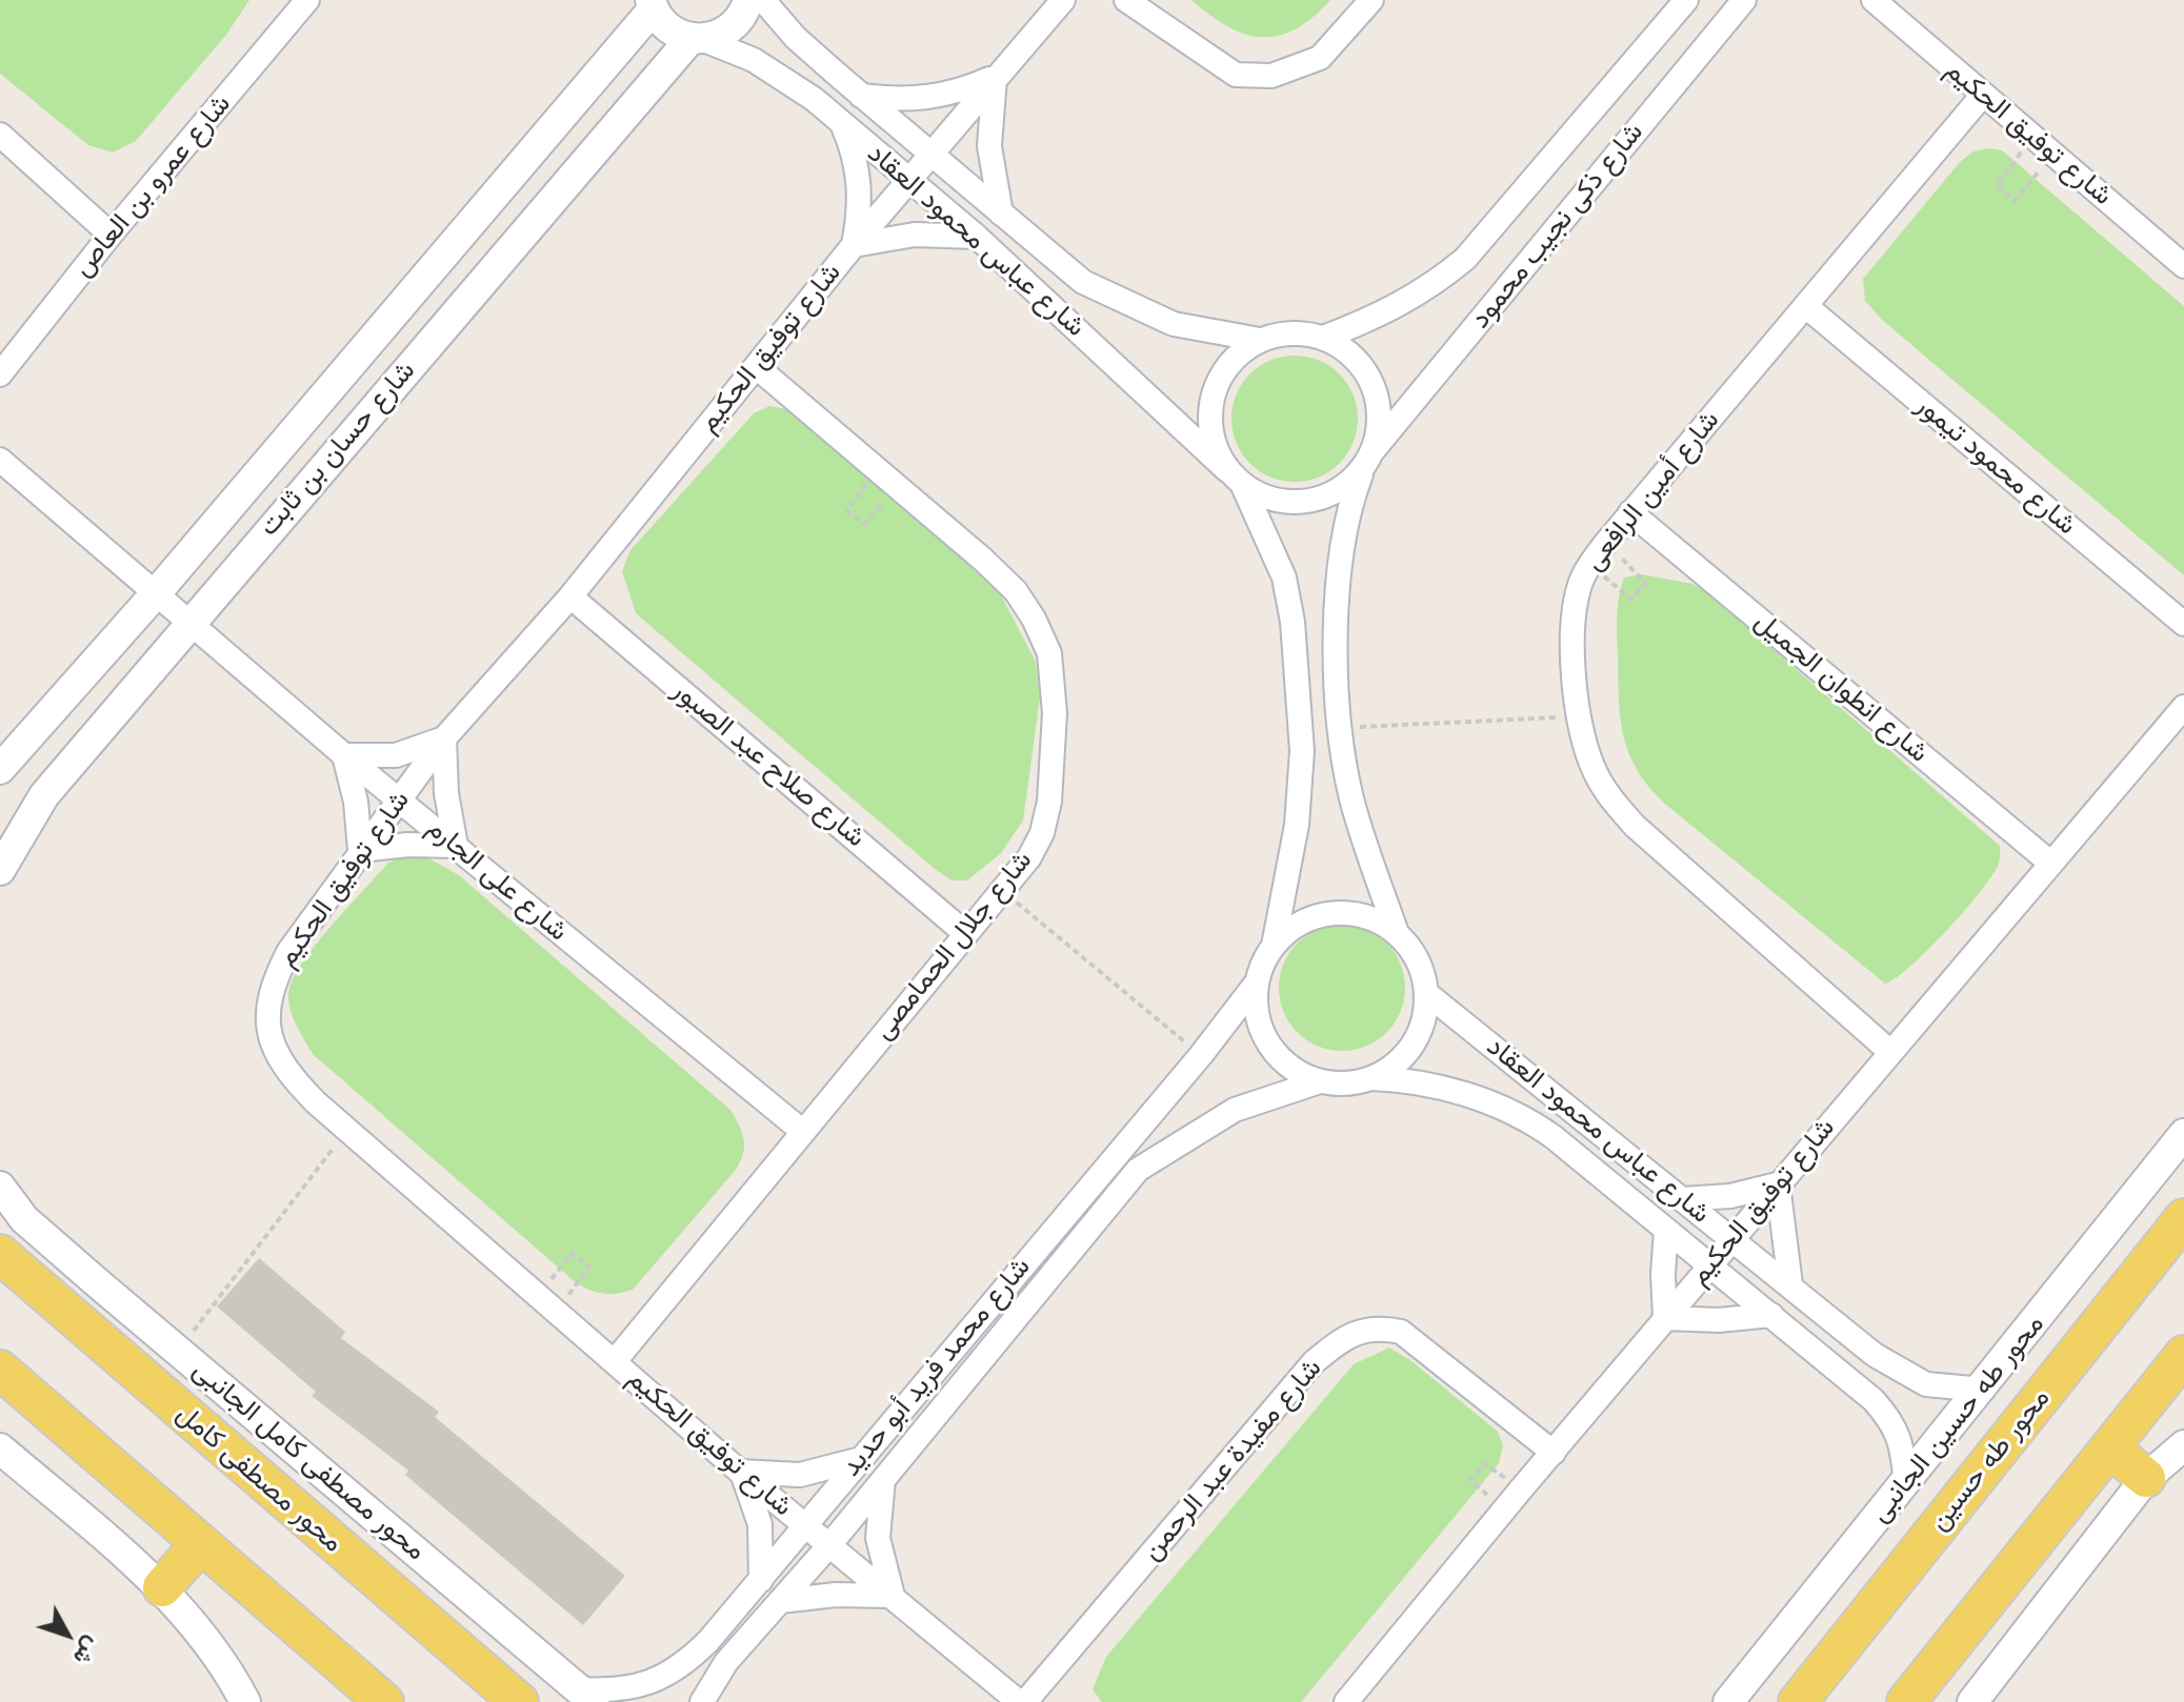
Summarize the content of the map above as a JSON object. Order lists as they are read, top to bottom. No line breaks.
{"streets":{"main road":["محور طه حسين","محور مصطفى كامل"],"street":["شارع توفيق الحكيم","شارع عمرو بن العاص","شارع ذكى نجيب محمود","شارع عباس محمود العقاد","شارع حسان بن ثابت","شارع محمود تيمور","شارع أمين الرافعى","شارع انطوان الجميل","شارع صلاح عبد الصبور","شارع على الجارم","شارع جلال الحمامصى","شارع محمد فريد أبو حديد","محور طه حسين الجانبى","شارع مفيدة عبد الرحمن","محور مصطفى كامل الجانبى"]},"crossings":[["شارع توفيق الحكيم","شارع عباس محمود العقاد"],["شارع توفيق الحكيم","شارع أمين الرافعى"],["شارع توفيق الحكيم","شارع انطوان الجميل"],["شارع توفيق الحكيم","شارع صلاح عبد الصبور"],["شارع توفيق الحكيم","شارع على الجارم"],["شارع توفيق الحكيم","شارع جلال الحمامصى"],["شارع توفيق الحكيم","شارع محمد فريد أبو حديد"],["شارع توفيق الحكيم","شارع مفيدة عبد الرحمن"],["شارع ذكى نجيب محمود","شارع عباس محمود العقاد"],["شارع عباس محمود العقاد","شارع حسان بن ثابت"],["شارع عباس محمود العقاد","شارع محمد فريد أبو حديد"],["شارع عباس محمود العقاد","محور طه حسين الجانبى"],["شارع حسان بن ثابت","شارع على الجارم"],["شارع محمود تيمور","شارع أمين الرافعى"],["شارع أمين الرافعى","شارع انطوان الجميل"],["شارع صلاح عبد الصبور","شارع جلال الحمامصى"],["شارع على الجارم","شارع جلال الحمامصى"],["شارع محمد فريد أبو حديد","محور مصطفى كامل الجانبى"]],"north":"bottom right"}
